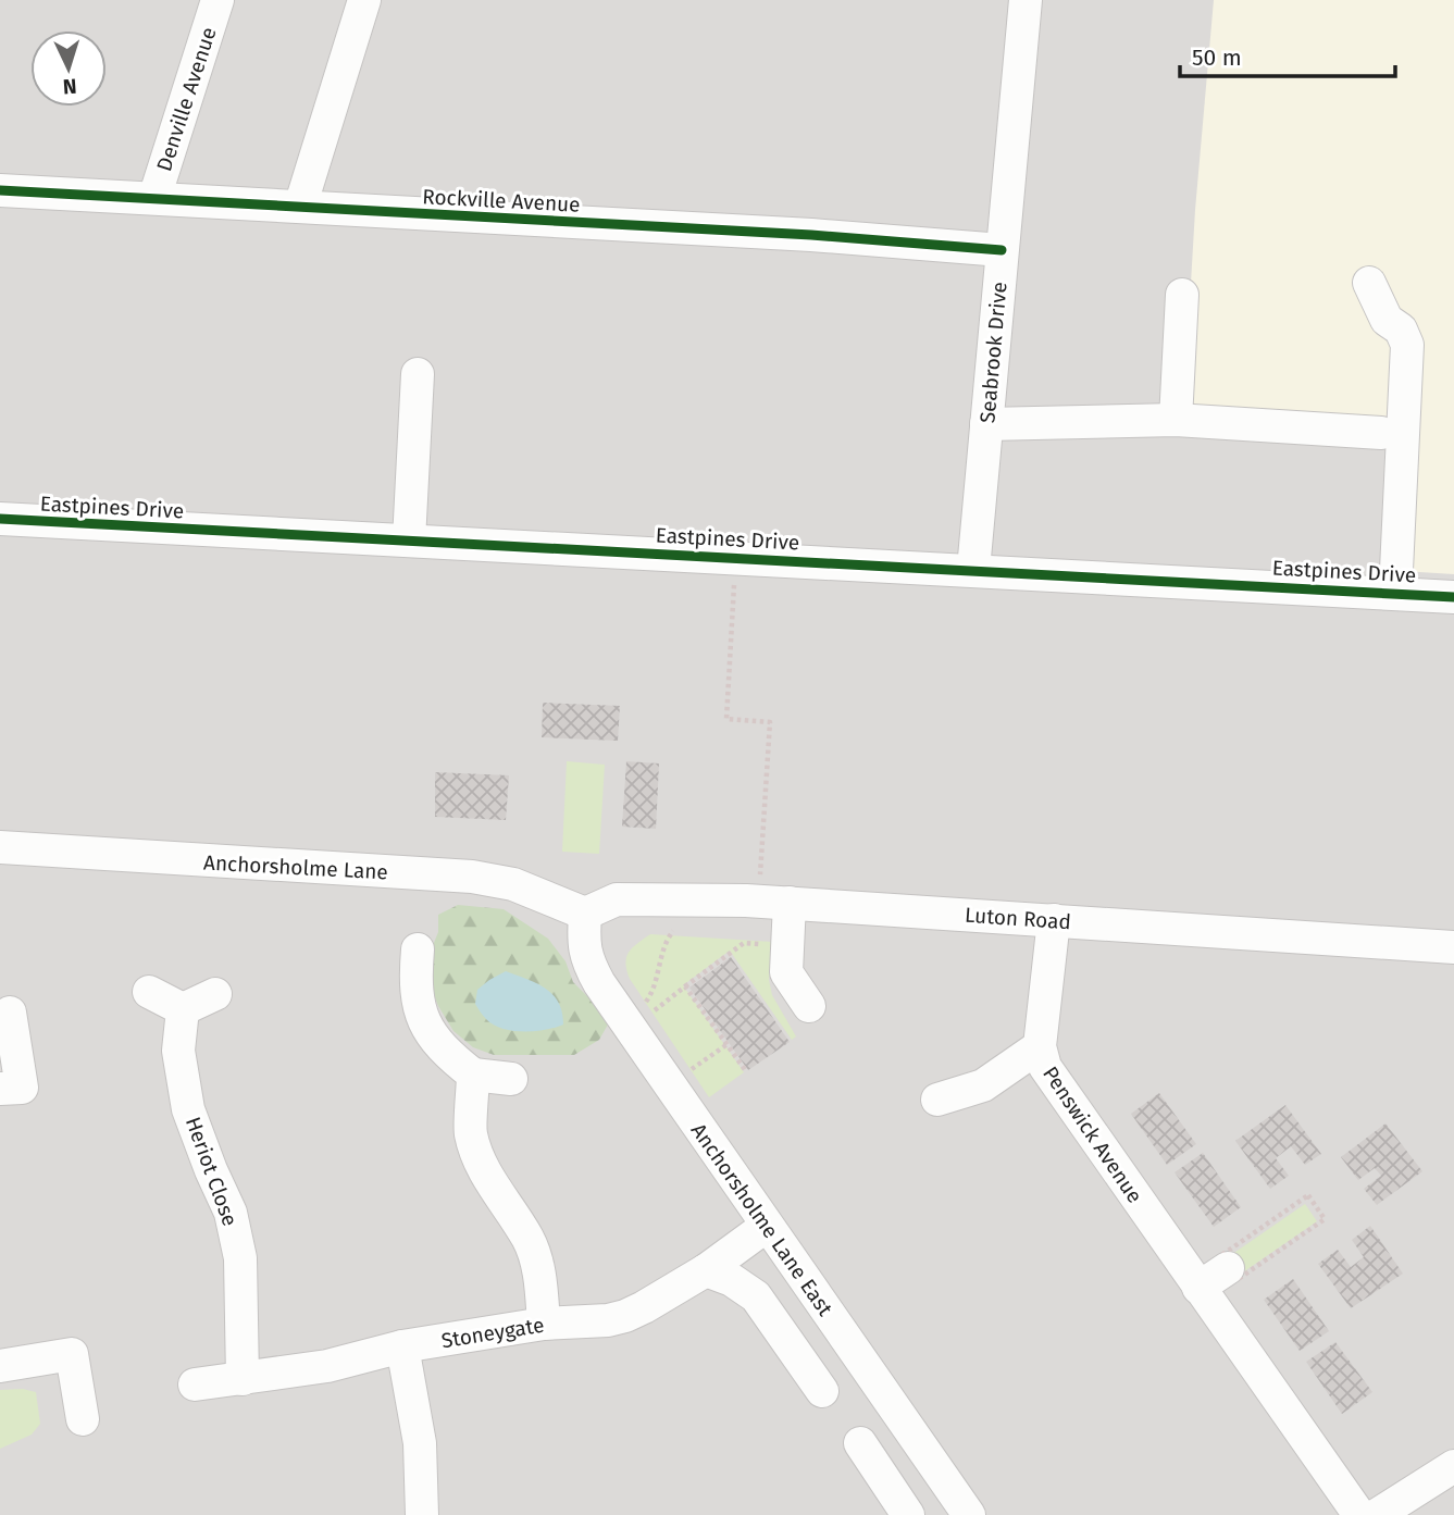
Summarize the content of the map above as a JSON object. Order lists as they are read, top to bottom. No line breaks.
{"streets":{"street":["Denville Avenue","Rockville Avenue","Seabrook Drive","Eastpines Drive","Anchorsholme Lane","Luton Road","Penswick Avenue","Heriot Close","Anchorsholme Lane East","Stoneygate"]},"crossings":[["Denville Avenue","Rockville Avenue"],["Rockville Avenue","Seabrook Drive"],["Seabrook Drive","Eastpines Drive"],["Anchorsholme Lane","Luton Road"],["Anchorsholme Lane","Anchorsholme Lane East"],["Luton Road","Penswick Avenue"],["Luton Road","Anchorsholme Lane East"],["Heriot Close","Stoneygate"],["Anchorsholme Lane East","Stoneygate"]],"scale_bar":"50 m","north":"bottom"}
